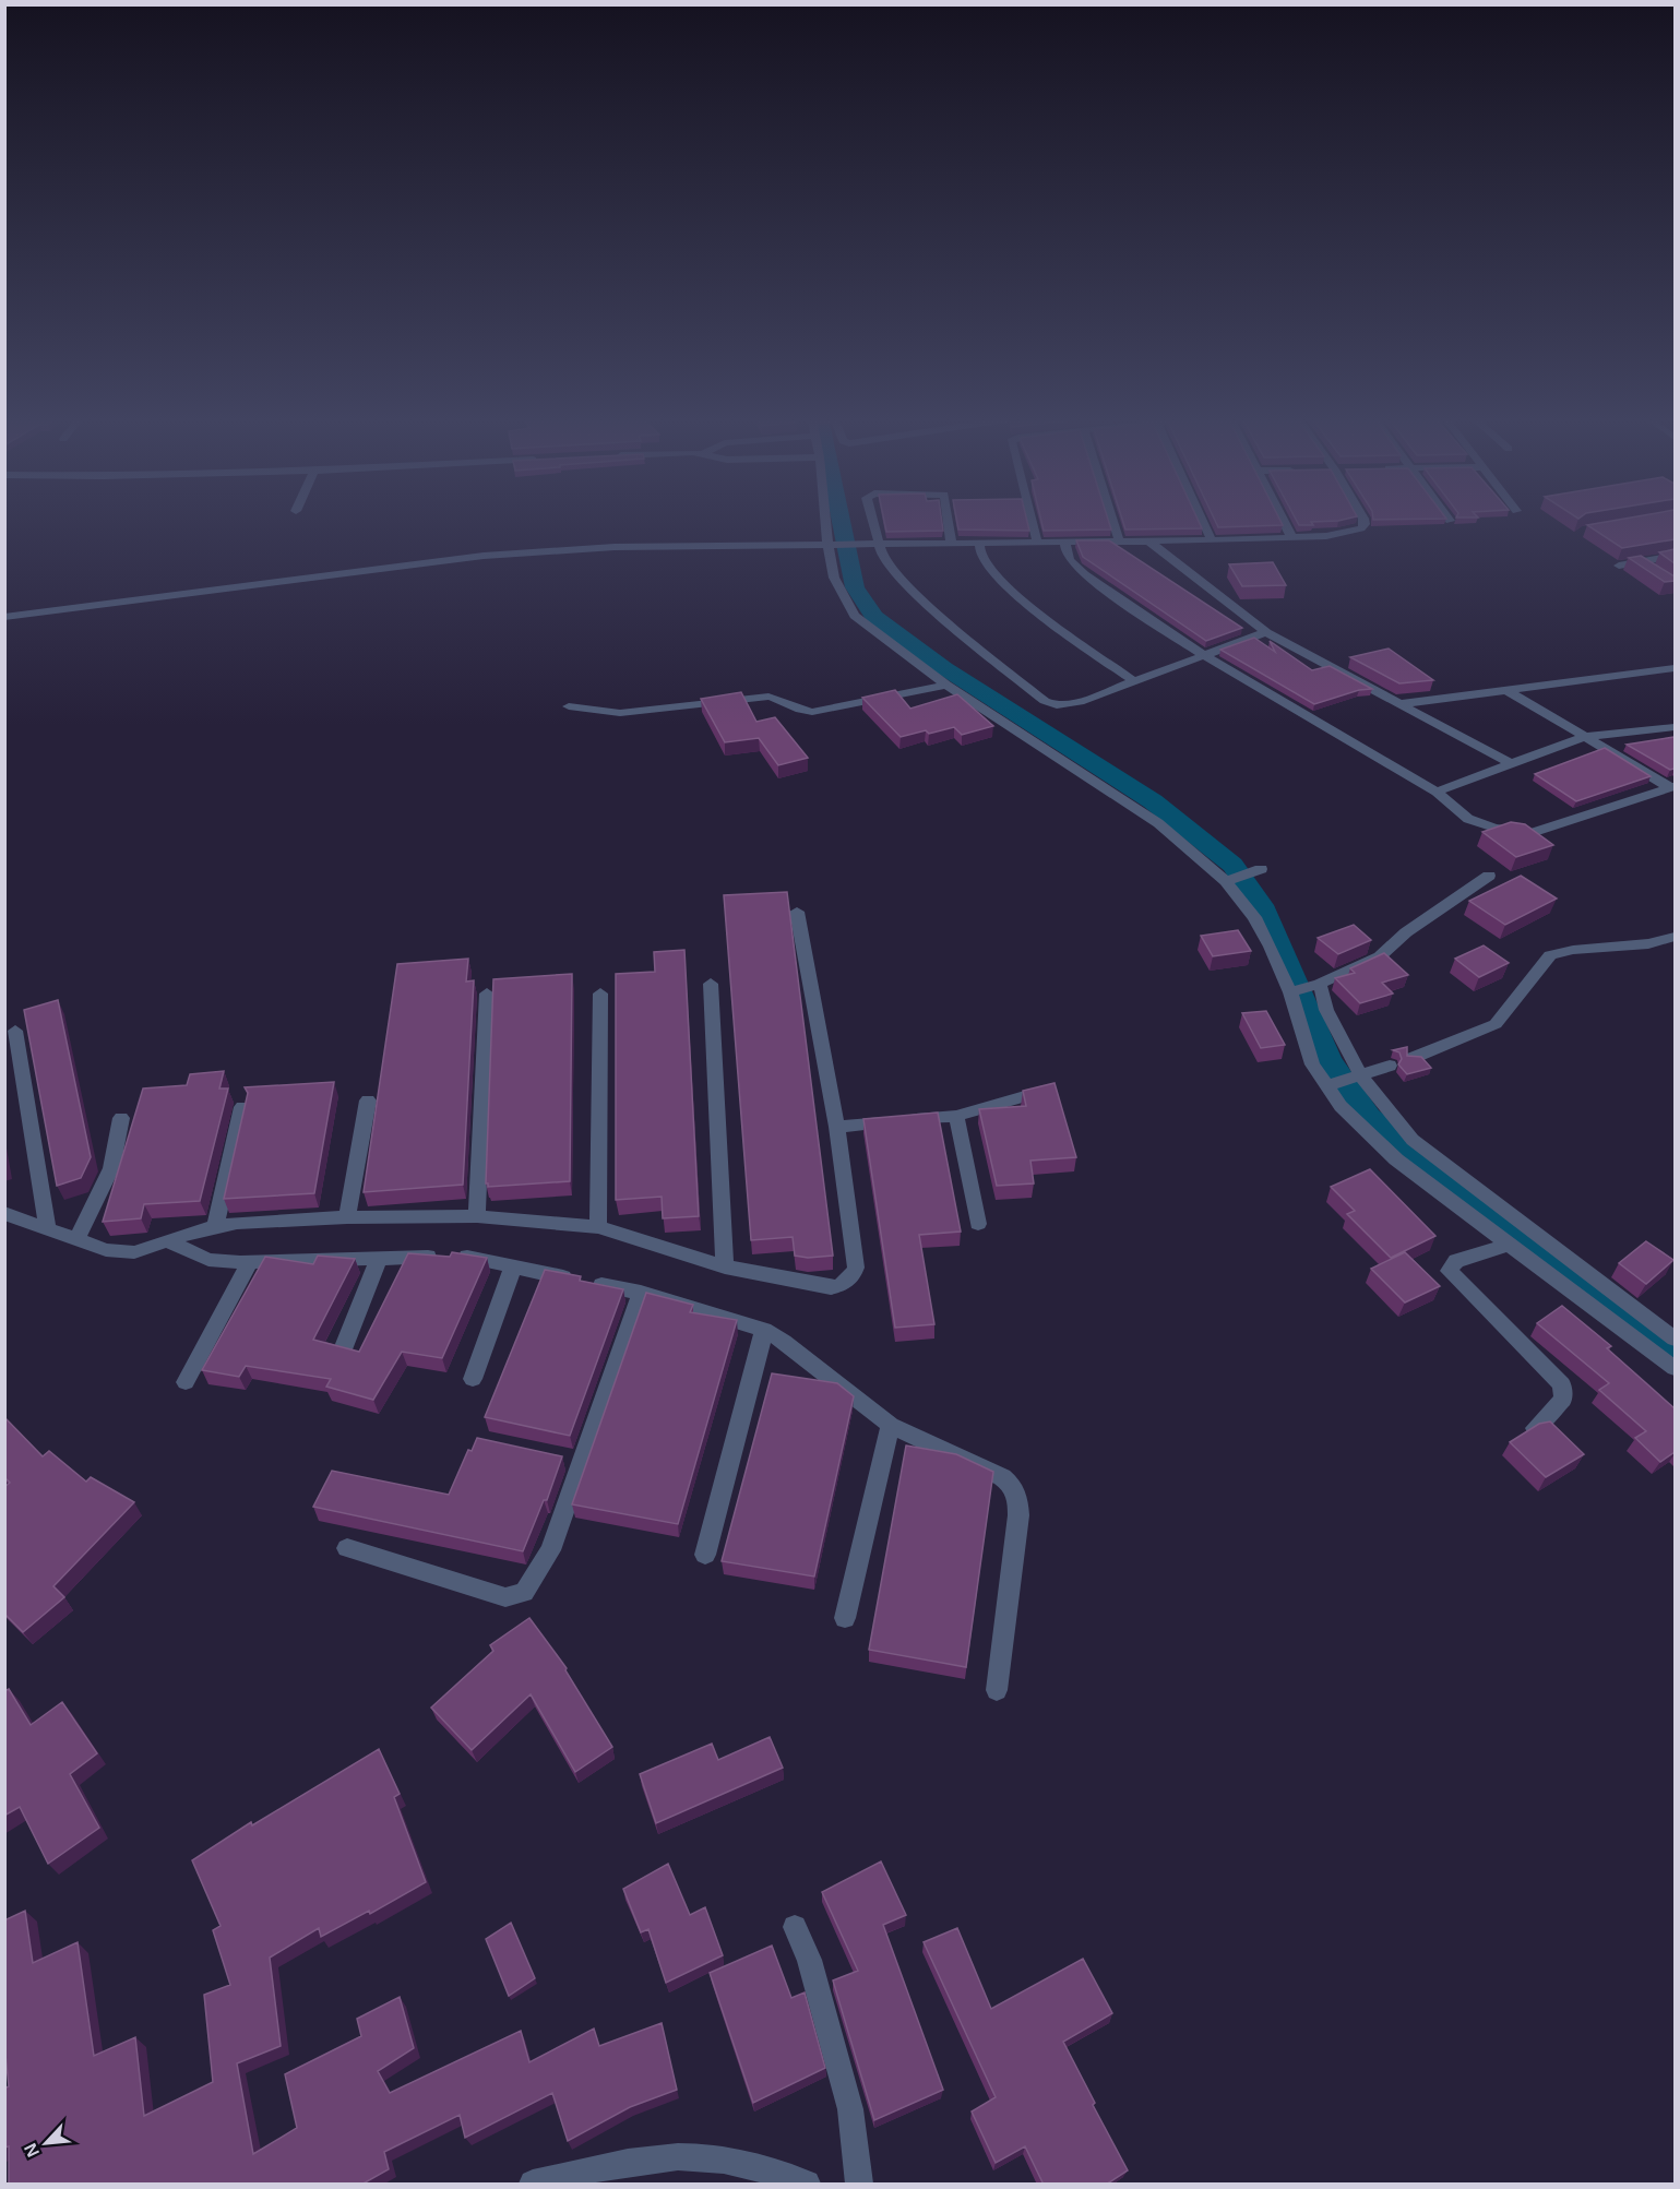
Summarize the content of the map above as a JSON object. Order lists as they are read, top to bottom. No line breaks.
{"north":"bottom left"}
